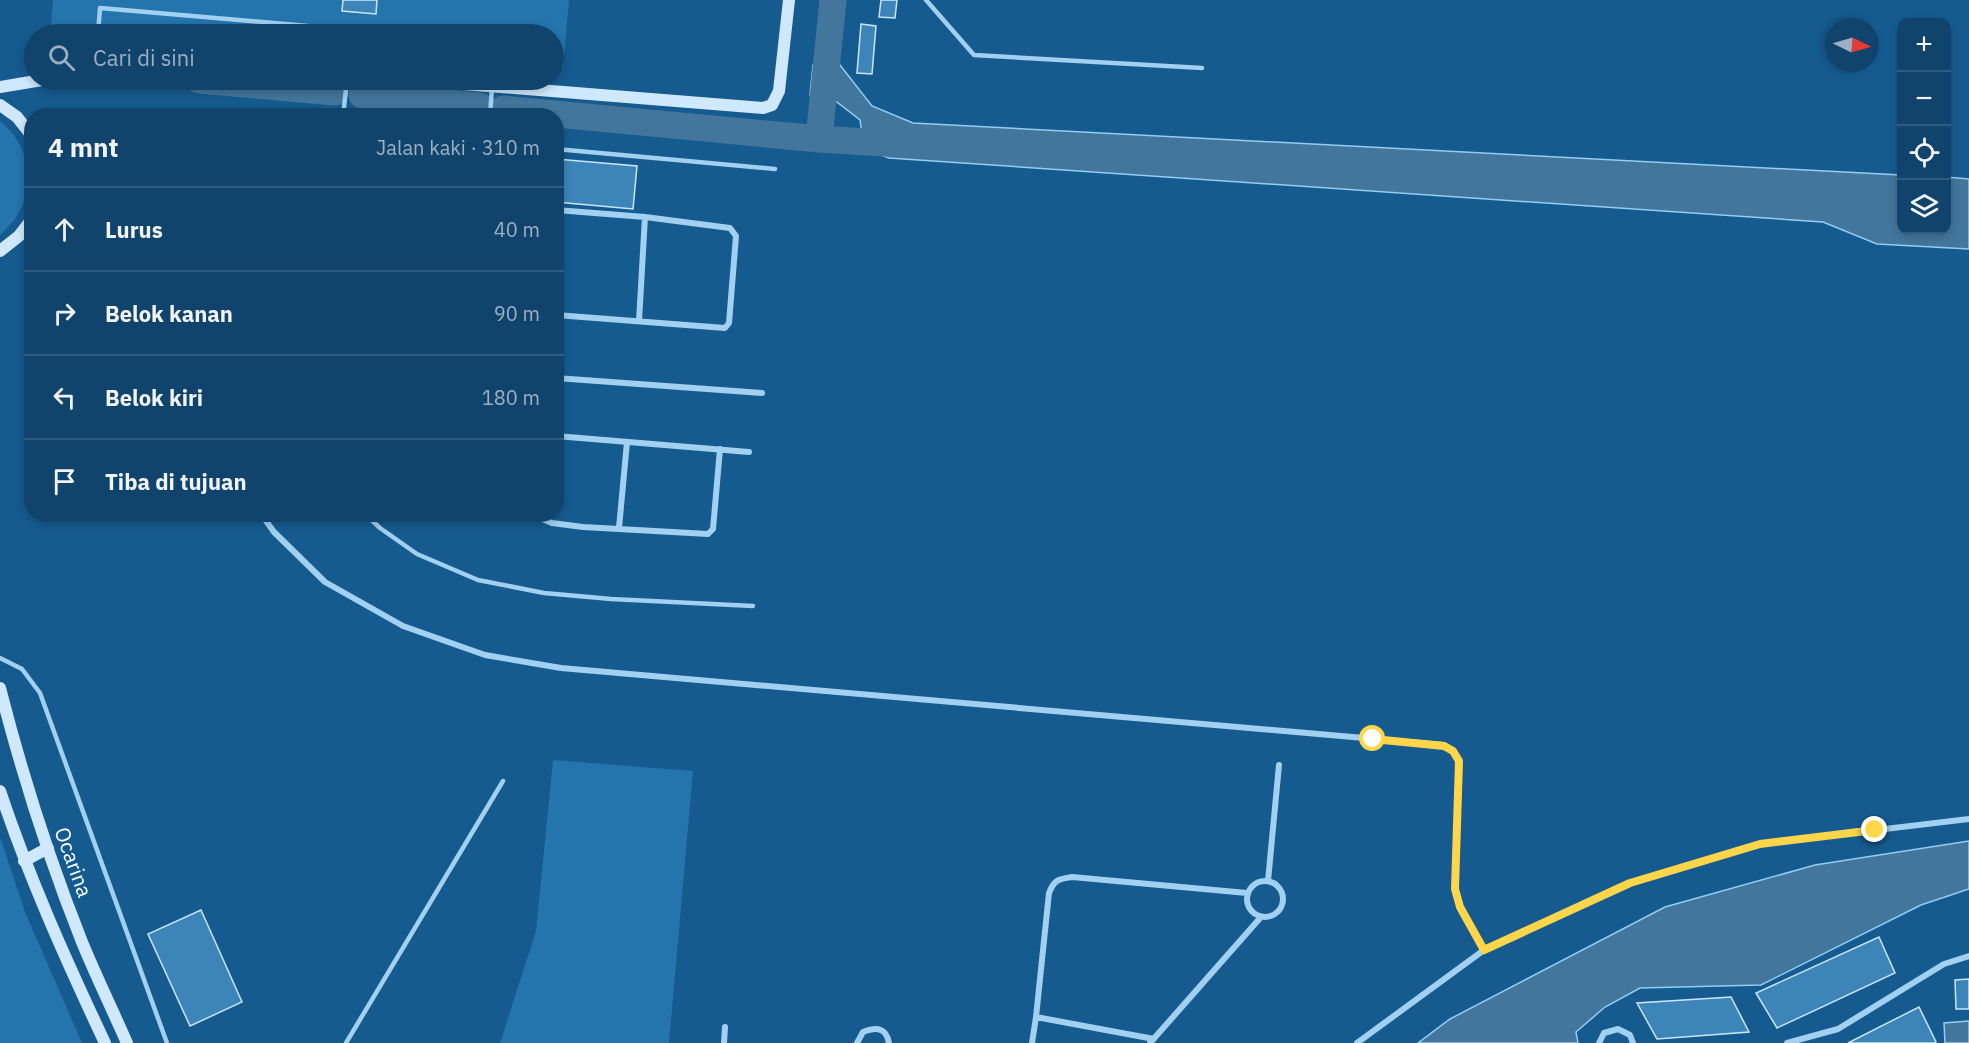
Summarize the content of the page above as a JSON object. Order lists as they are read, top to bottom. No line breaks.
{"streets":{"street":["Ocarina"]},"north":"right","page":{"map_buttons":["+","−"],"search":"Cari di sini","heading":["4 mnt","Jalan kaki · 310 m"],"list":[["Lurus","40 m"],["Belok kanan","90 m"],["Belok kiri","180 m"],"Tiba di tujuan"]}}
